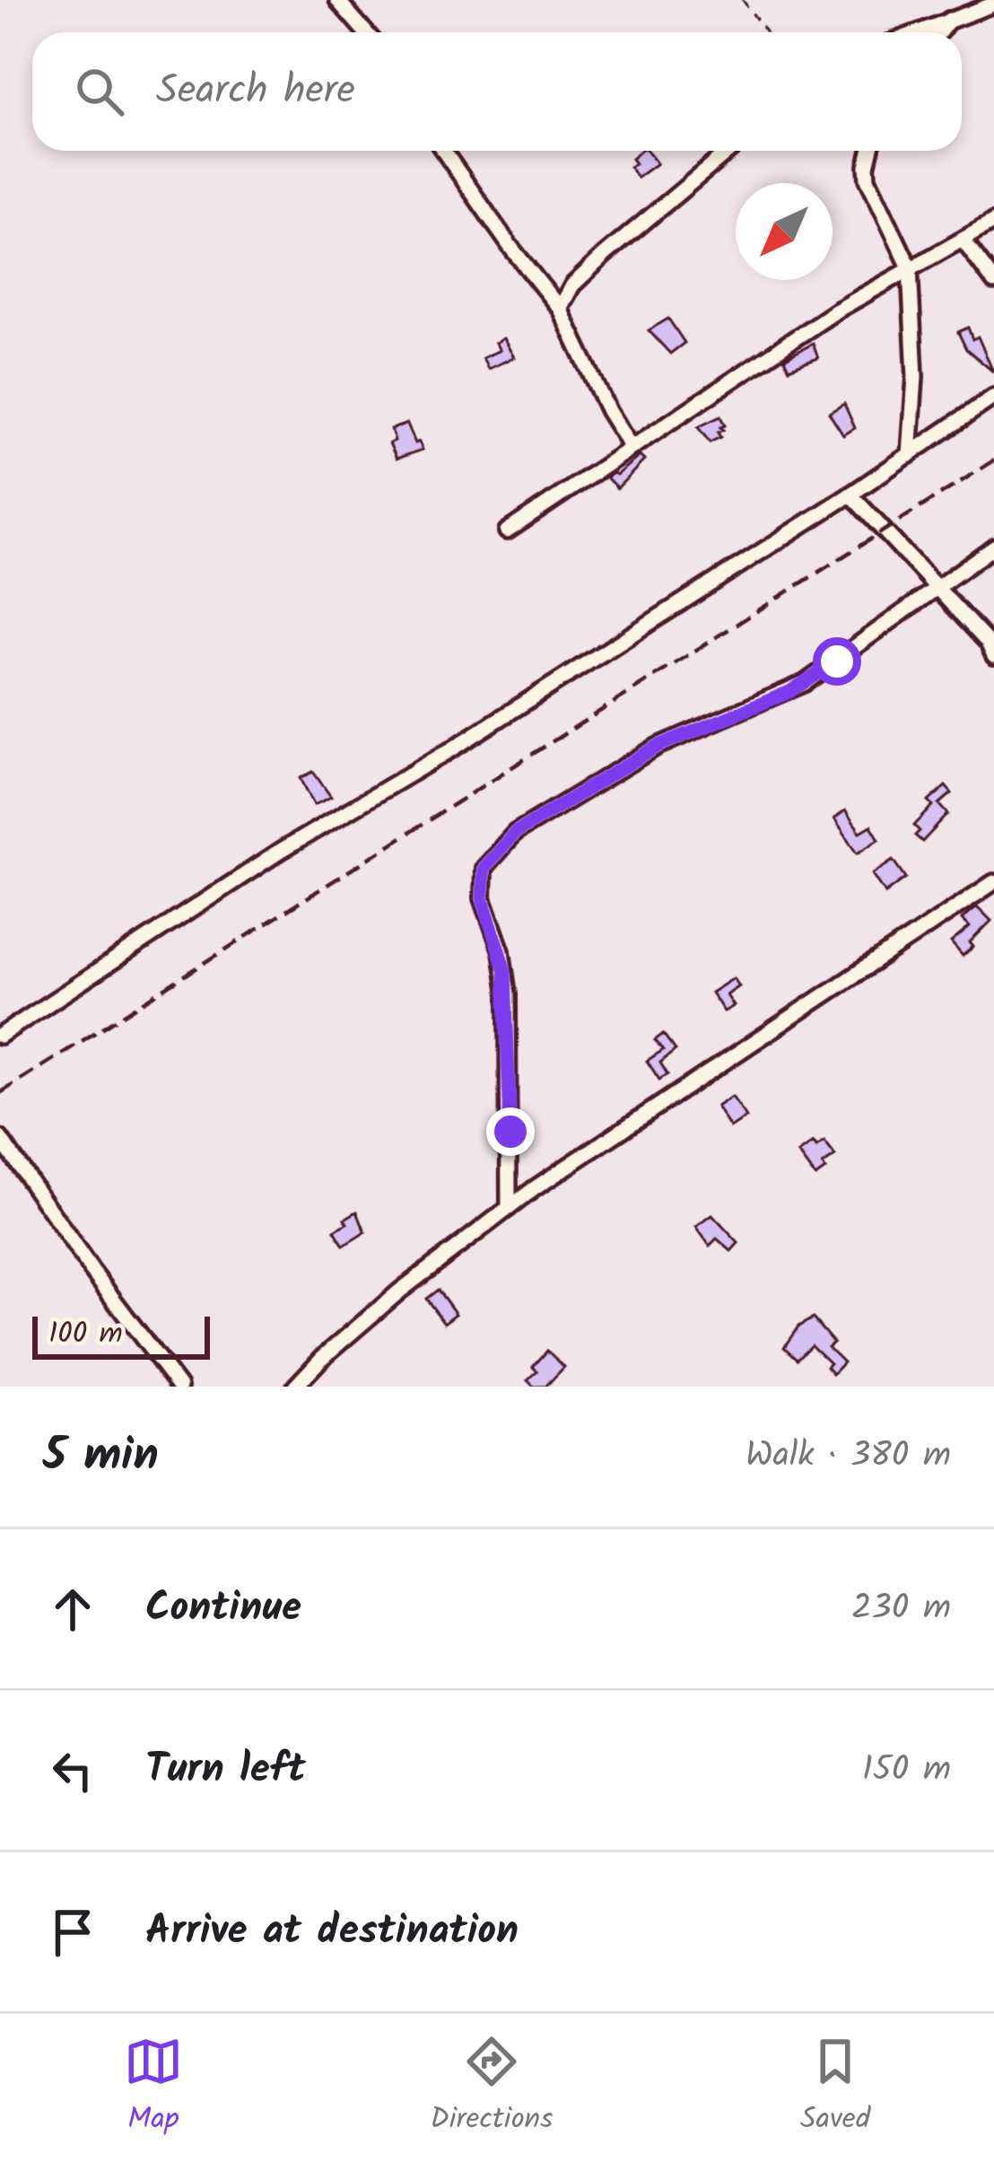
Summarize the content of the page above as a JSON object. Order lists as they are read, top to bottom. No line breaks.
{"scale_bar":"100 m","north":"bottom left","page":{"search":"Search here","scale":"100 m","heading":["5 min","Walk · 380 m"],"list":[["Continue","230 m"],["Turn left","150 m"],"Arrive at destination"],"nav":["Map","Directions","Saved"]}}
